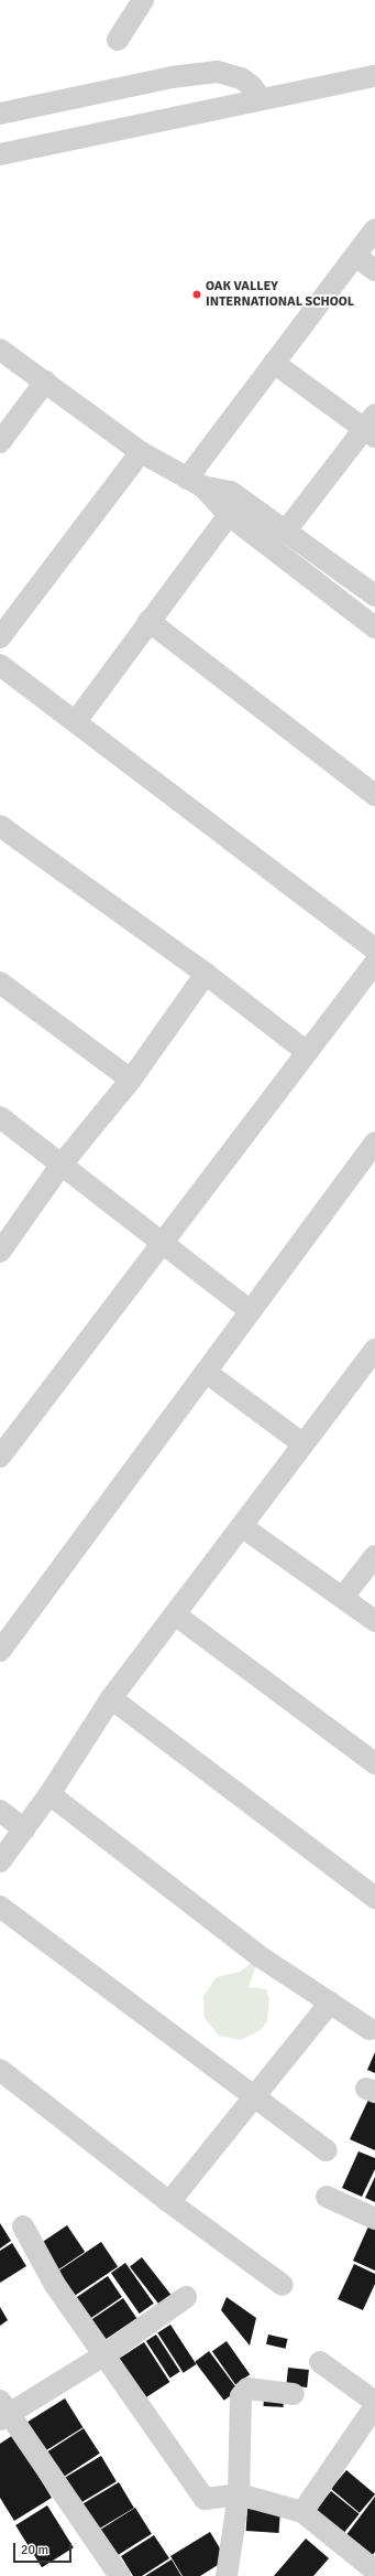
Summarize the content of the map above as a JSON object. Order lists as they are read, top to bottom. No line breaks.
{"places":["OAK VALLEY INTERNATIONAL SCHOOL"],"scale_bar":"20 m"}
